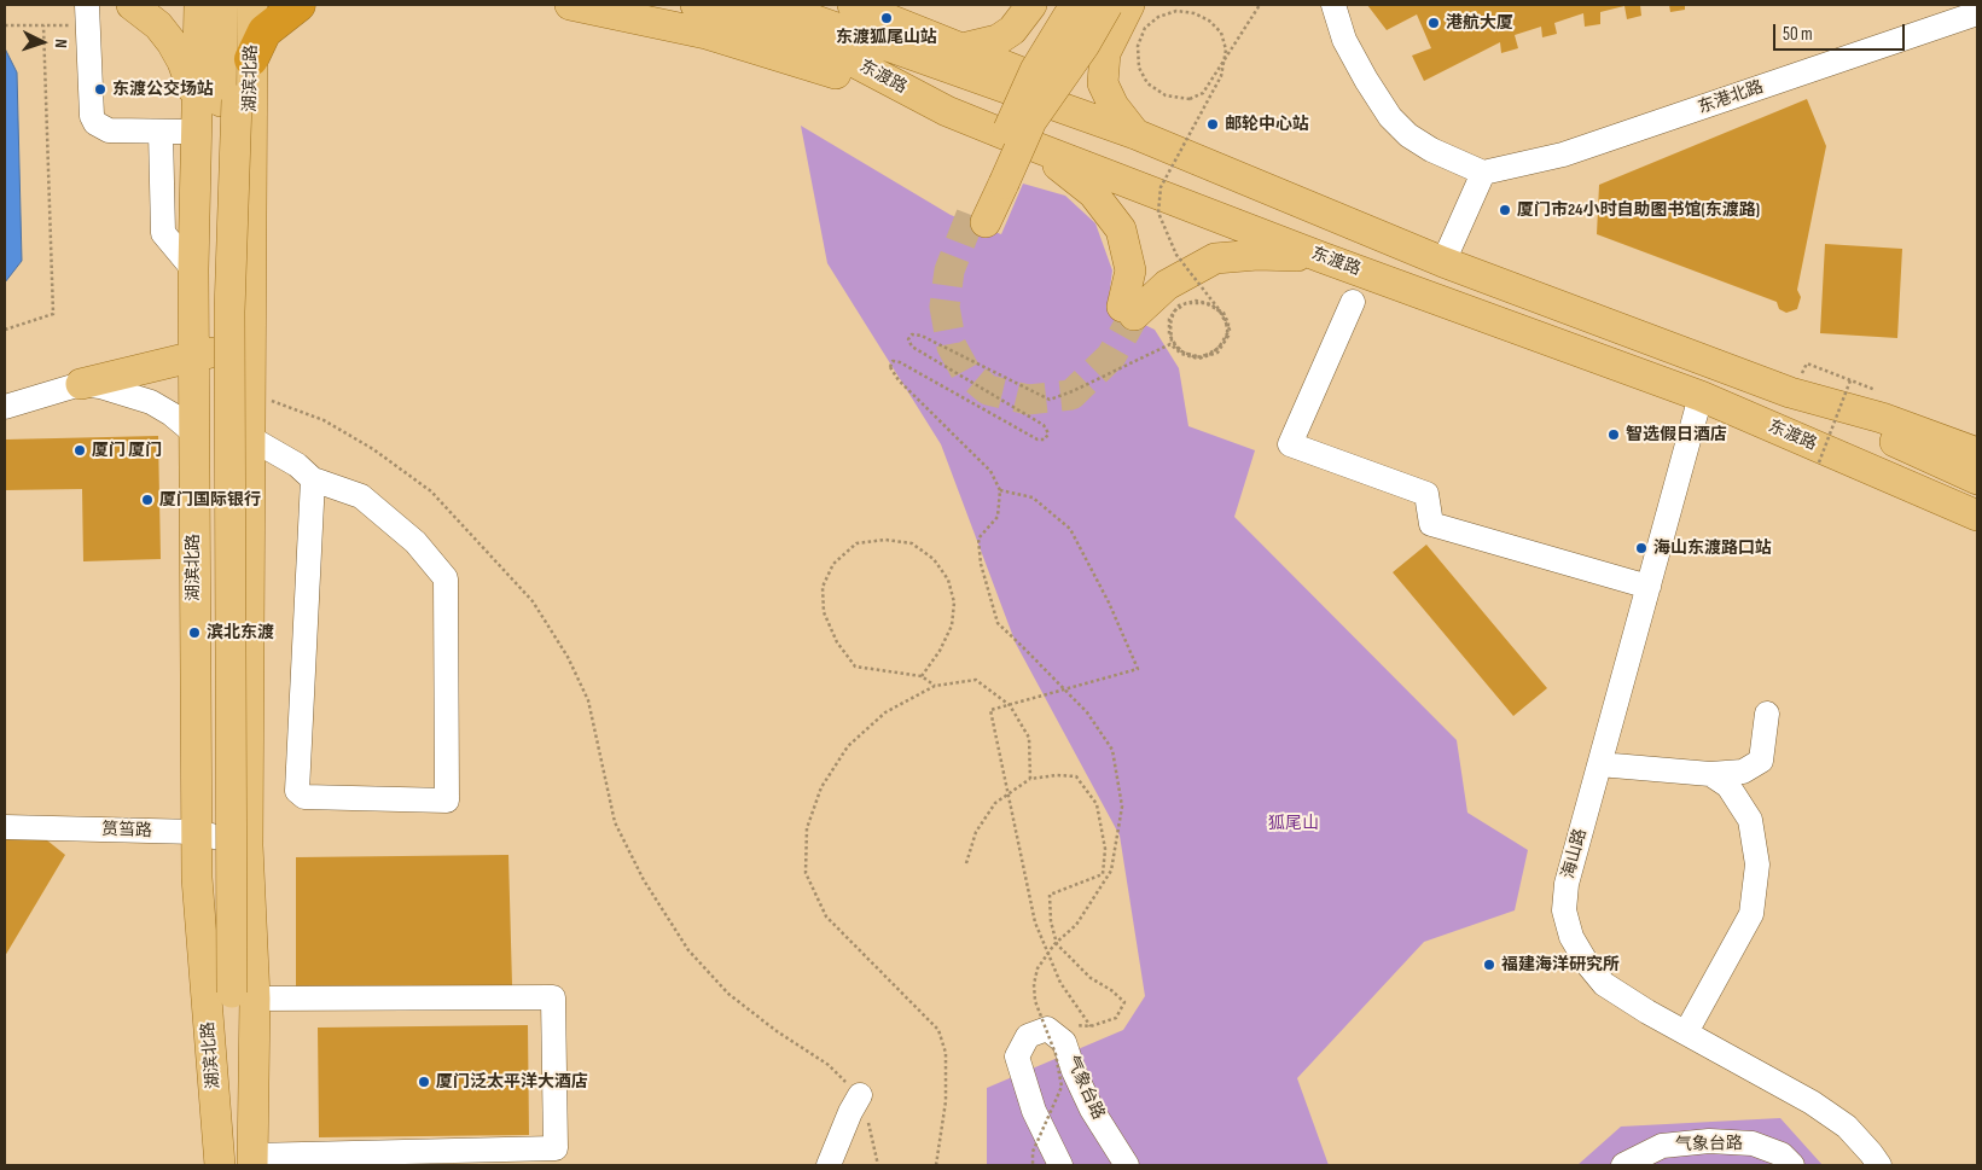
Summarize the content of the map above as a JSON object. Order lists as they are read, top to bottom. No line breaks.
{"streets":{"main road":["东渡路","湖滨北路"],"street":["东港北路","筼筜路","海山路","气象台路"]},"crossings":[["东渡路","海山路"],["湖滨北路","筼筜路"]],"parks":["狐尾山"],"places":["东渡狐尾山站","港航大厦","东渡公交场站","邮轮中心站","厦门市24小时自助图书馆(东渡路)","智选假日酒店","厦门 厦门","厦门国际银行","海山东渡路口站","滨北东渡","福建海洋研究所","厦门泛太平洋大酒店"],"scale_bar":"50 m","north":"right"}
